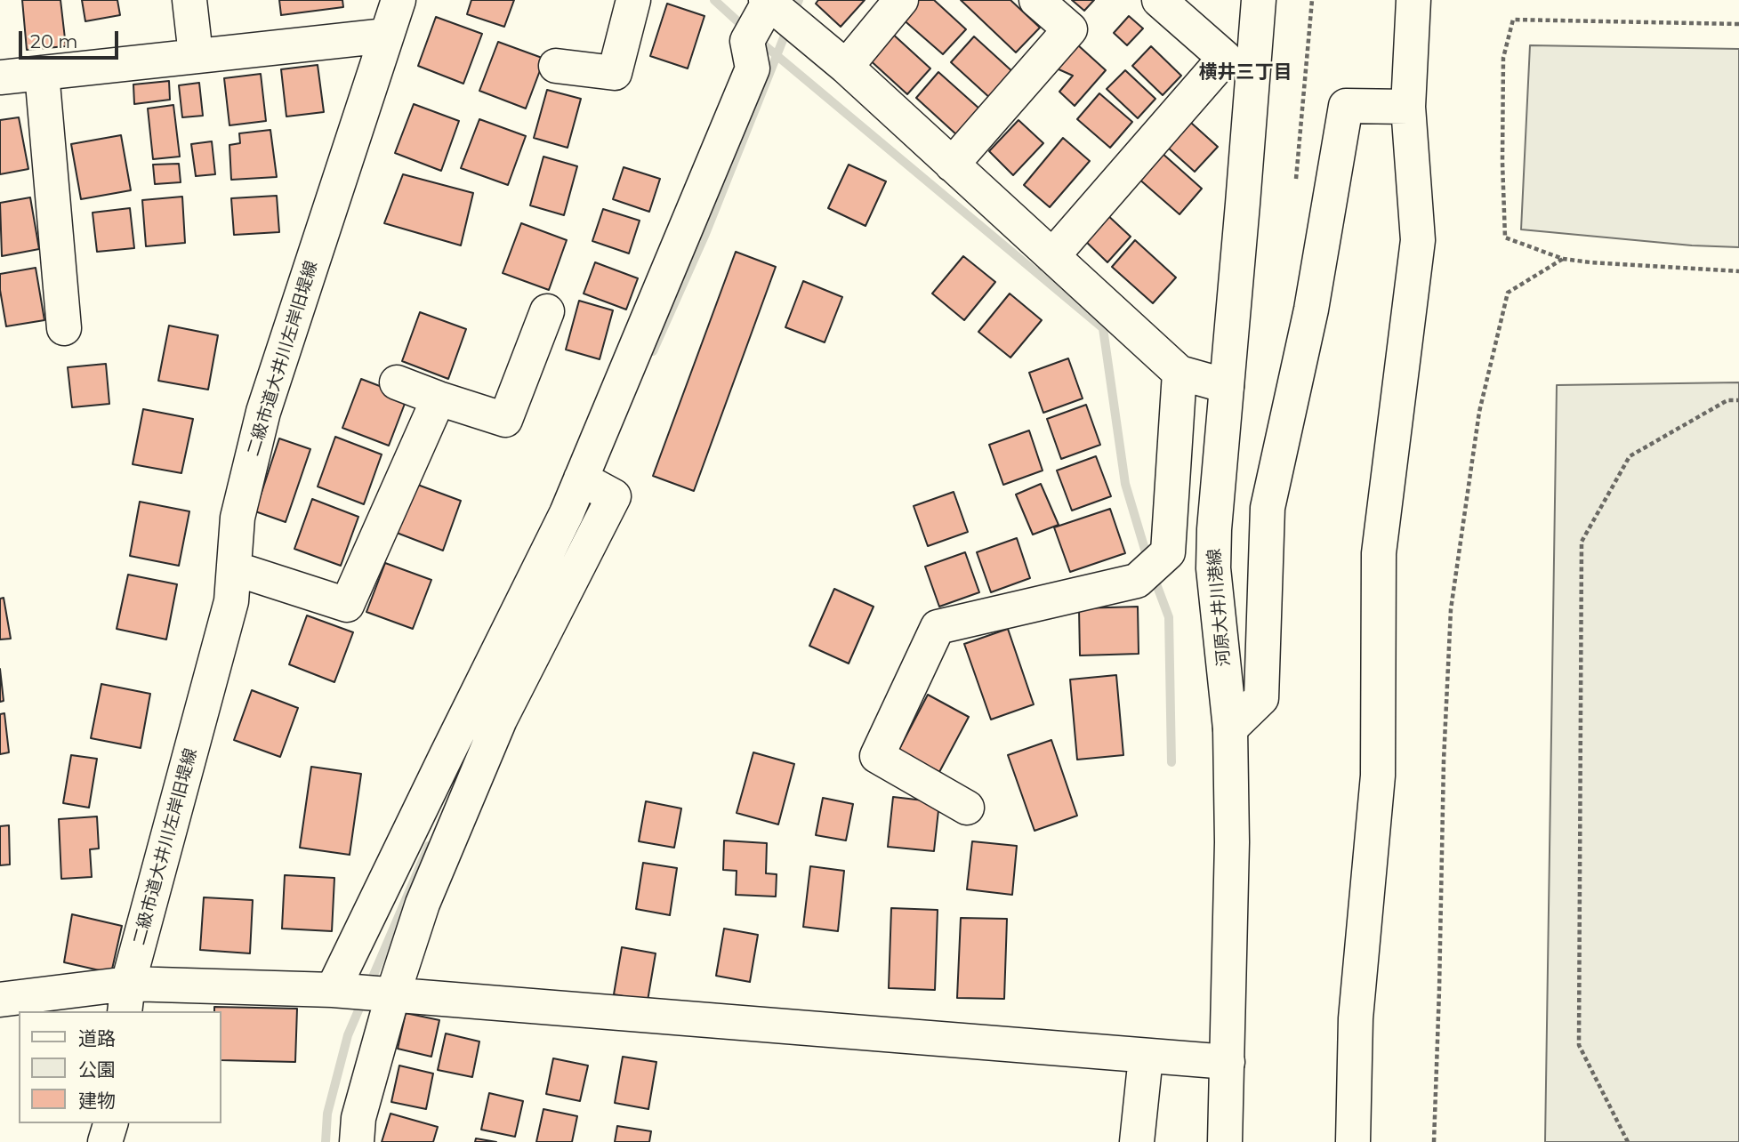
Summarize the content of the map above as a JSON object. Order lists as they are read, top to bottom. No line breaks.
{"streets":{"street":["二級市道大井川左岸旧堤線","河原大井川港線"]},"districts":["横井三丁目"],"legend":["道路","公園","建物"],"scale_bar":"20 m"}
